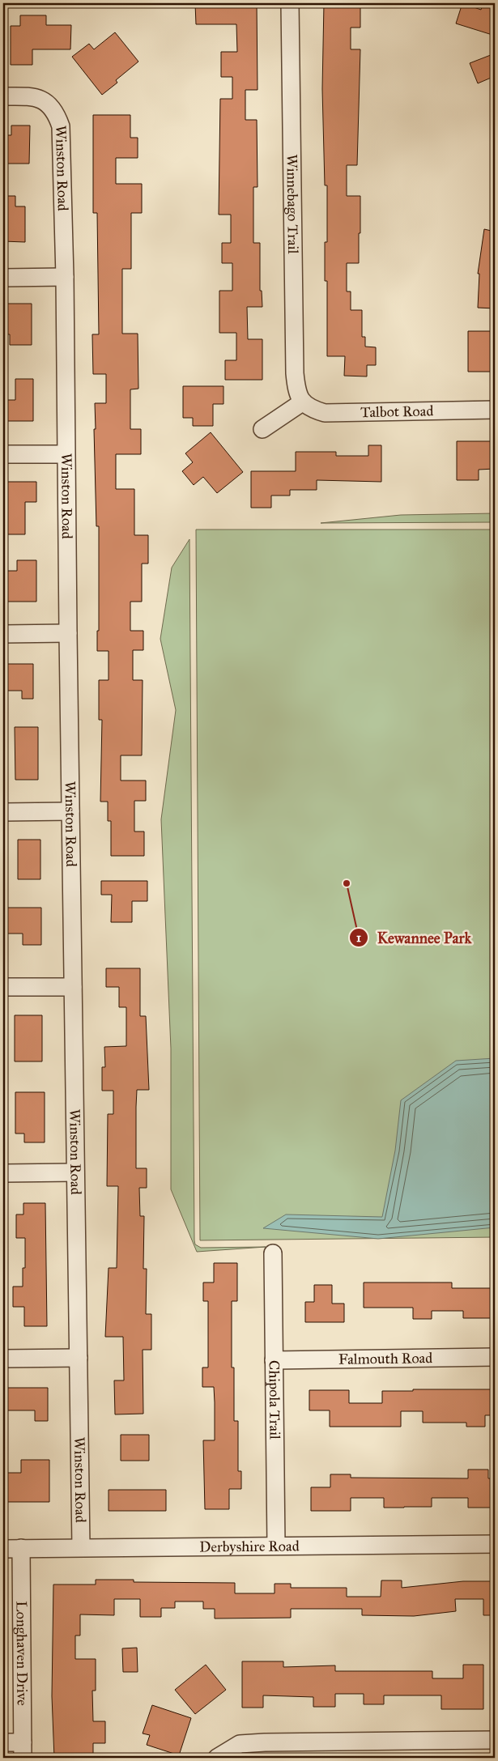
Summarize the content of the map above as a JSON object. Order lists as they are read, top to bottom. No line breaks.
{"streets":{"street":["Winston Road","Winnebago Trail","Talbot Road","Falmouth Road","Chipola Trail","Derbyshire Road","Longhaven Drive"]},"crossings":[["Winston Road","Derbyshire Road"],["Winnebago Trail","Talbot Road"],["Falmouth Road","Chipola Trail"],["Chipola Trail","Derbyshire Road"],["Derbyshire Road","Longhaven Drive"]],"places":["Kewannee Park"]}
